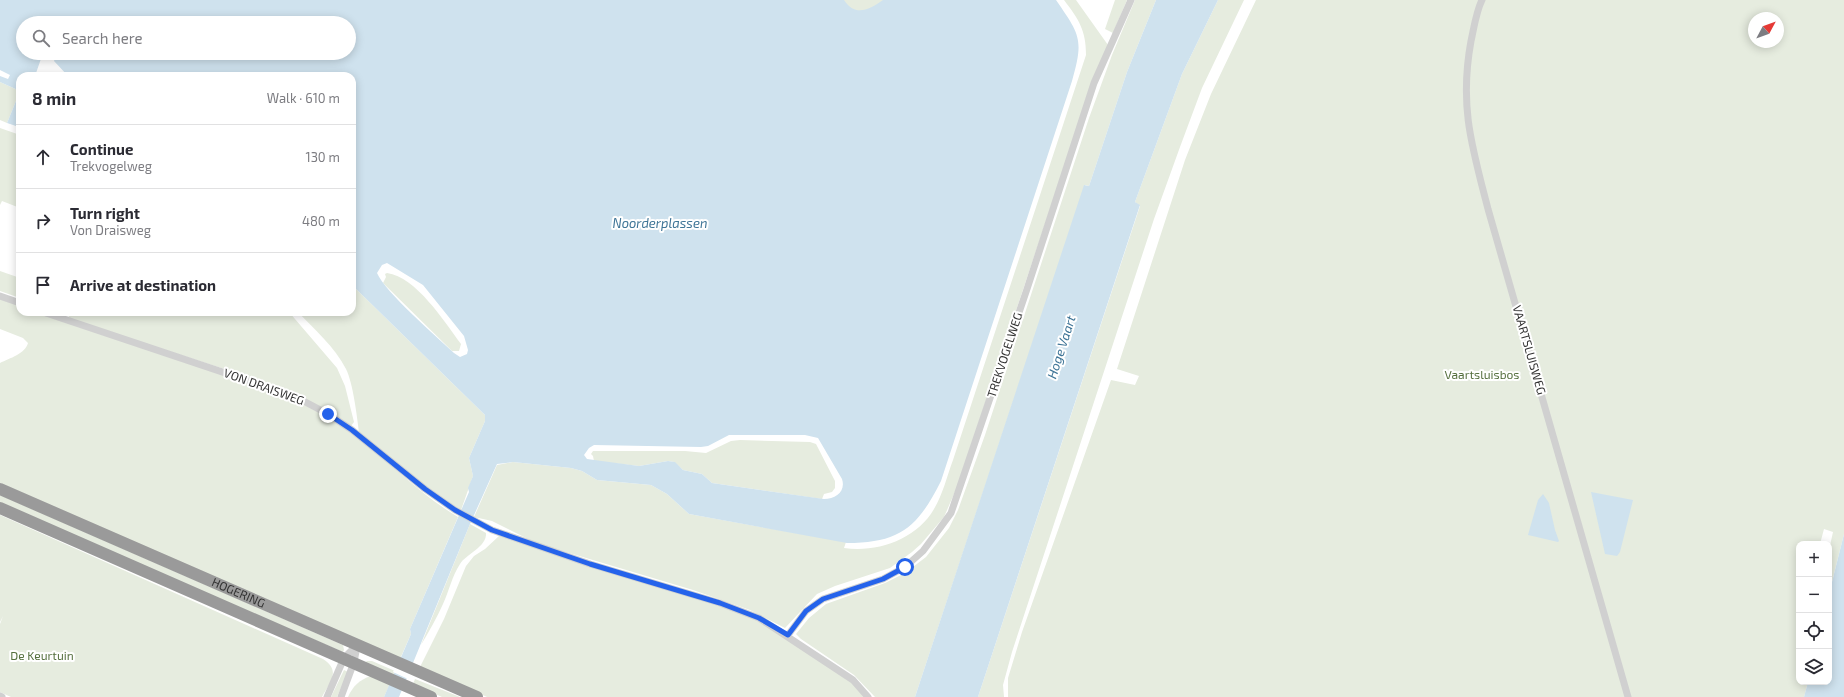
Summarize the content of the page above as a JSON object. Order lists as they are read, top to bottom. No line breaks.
{"streets":{"highway":["HOGERING"],"street":["VAARTSLUISWEG","TREKVOGELWEG","VON DRAISWEG"]},"crossings":[["TREKVOGELWEG","VON DRAISWEG"]],"water":["Noorderplassen","Hoge Vaart"],"parks":["Vaartsluisbos","De Keurtuin"],"north":"top right","page":{"search":"Search here","heading":["8 min","Walk · 610 m"],"list":[["Continue","Trekvogelweg","130 m"],["Turn right","Von Draisweg","480 m"],"Arrive at destination"],"map_buttons":["+","−"]}}
